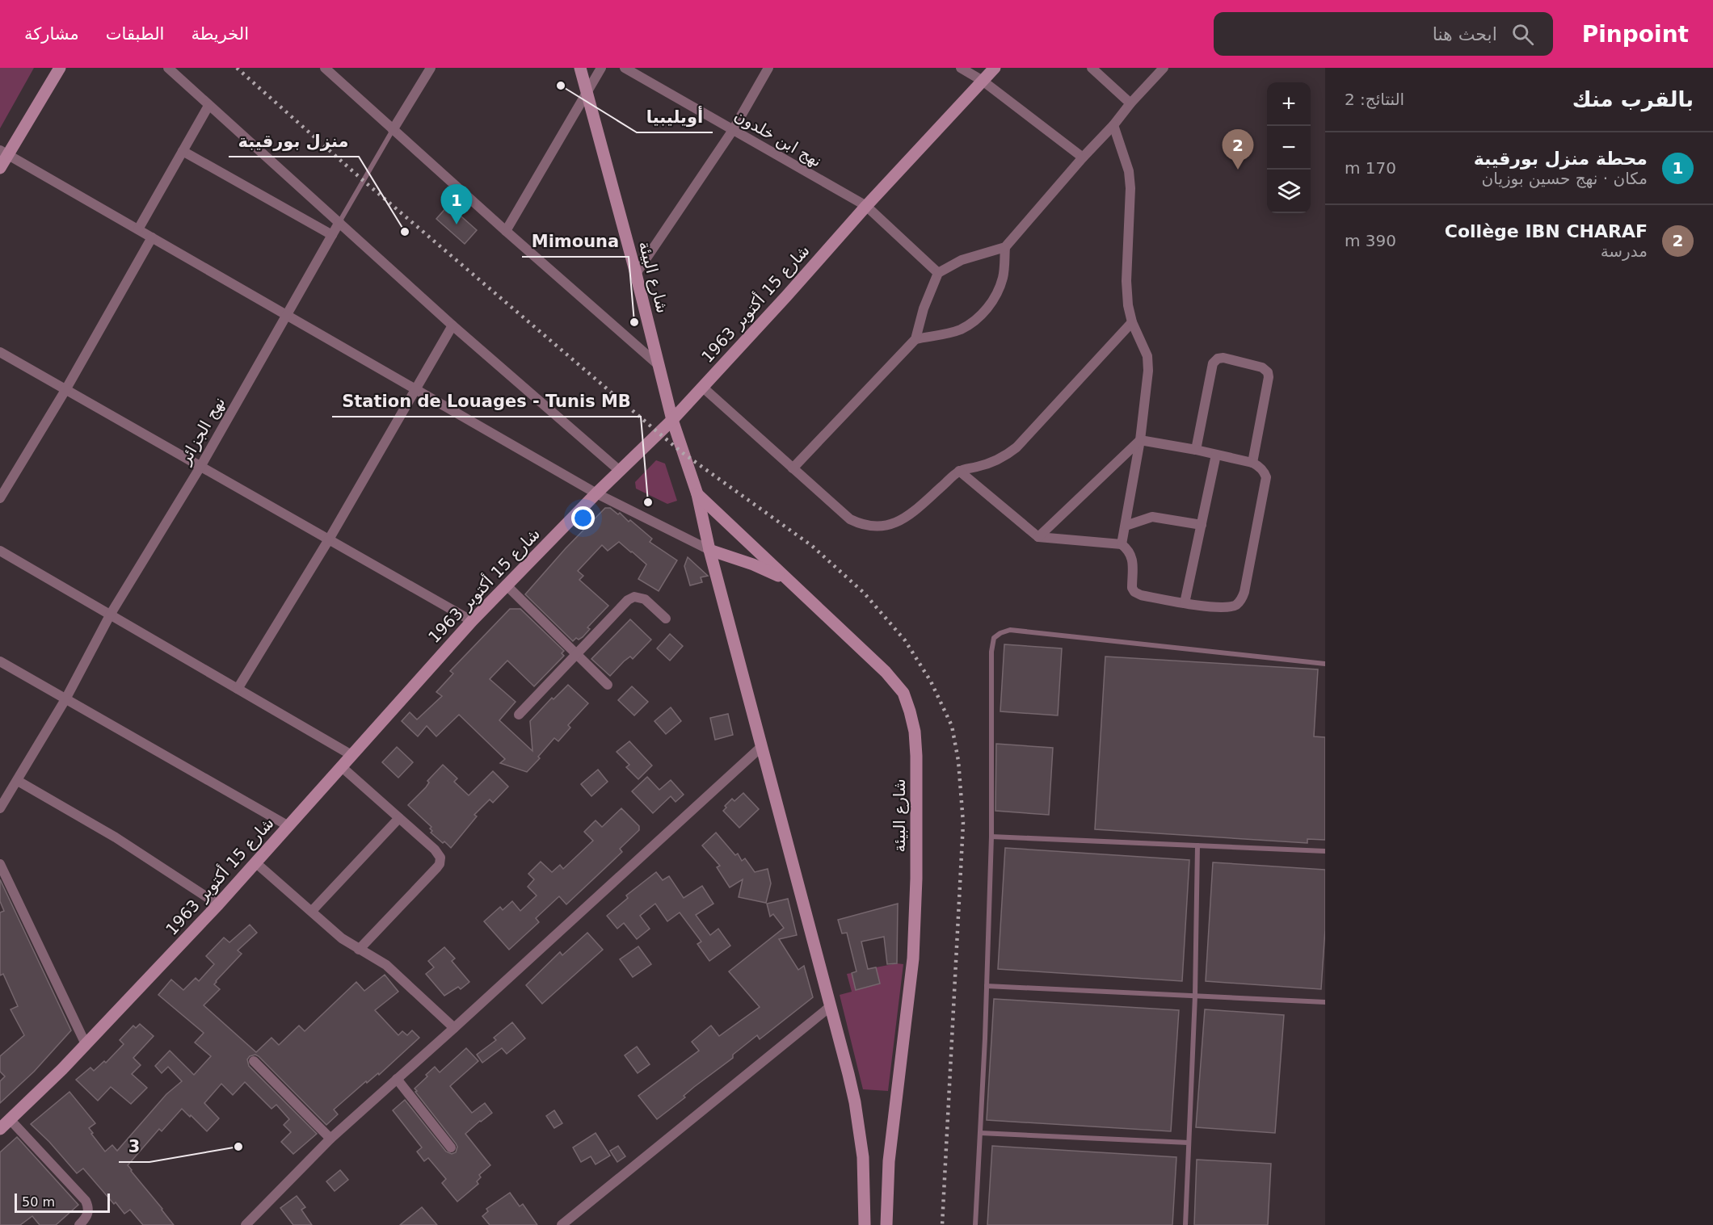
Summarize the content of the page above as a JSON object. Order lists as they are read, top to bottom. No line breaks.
{"streets":{"main road":["شارع البيئة","شارع 15 أكتوبر 1963"],"street":["نهج ابن خلدون","نهج الجزائر"]},"crossings":[["نهج ابن خلدون","شارع 15 أكتوبر 1963"],["شارع البيئة","شارع 15 أكتوبر 1963"]],"places":["أويليبيا","منزل بورقيبة","Mimouna","Station de Louages - Tunis MB","3"],"scale_bar":"50 m","page":{"header":"Pinpoint","search":"ابحث هنا","nav":["الخريطة","الطبقات","مشاركة"],"heading":["بالقرب منك","النتائج: 2"],"map_buttons":["+","−"],"pins":["2","1"],"list":[{"mark":"1","name":"محطة منزل بورقيبة","note":"مكان · نهج حسين بوزيان","value":"170 m"},{"mark":"2","name":"Collège IBN CHARAF","note":"مدرسة","value":"390 m"}],"scale":"50 m"}}
